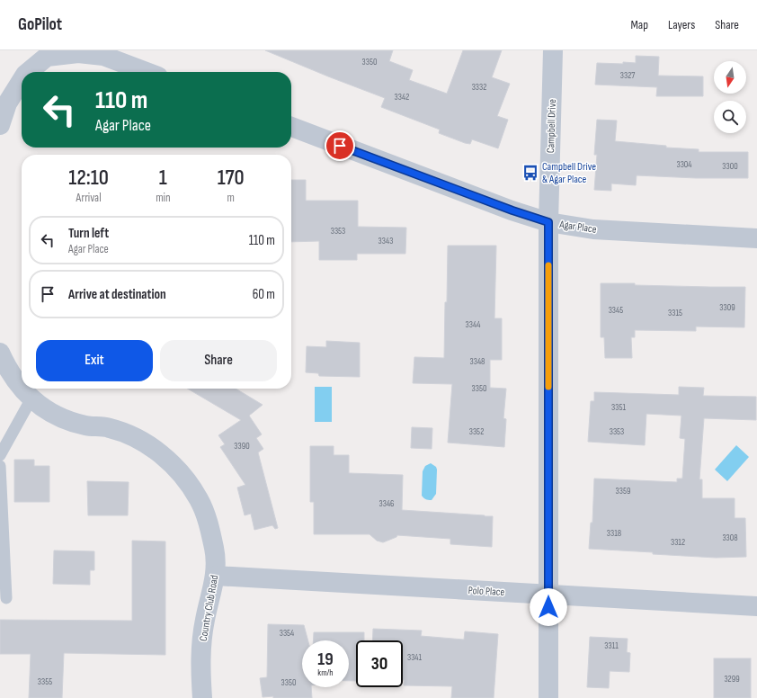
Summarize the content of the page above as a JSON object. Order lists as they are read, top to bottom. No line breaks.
{"streets":{"street":["Campbell Drive","Agar Place","Polo Place","Country Club Road"]},"crossings":[["Campbell Drive","Agar Place"],["Campbell Drive","Polo Place"],["Polo Place","Country Club Road"]],"places":{"bus stop":["Campbell Drive & Agar Place"]},"house_numbers":["3350","3327","3332","3342","3304","3300","3353","3343","3309","3345","3315","3344","3348","3350","3351","3352","3353","3390","3359","3346","3318","3308","3312","3354","3311","3341","3299","3355","3350"],"north":"bottom","page":{"header":"GoPilot","nav":["Map","Layers","Share"],"turn":["110 m","Agar Place"],"eta":["12:10","Arrival","1","min","170","m"],"list":[{"name":"Turn left","note":"Agar Place","value":"110 m"},{"name":"Arrive at destination","value":"60 m"}],"buttons":["Exit","Share"],"speed":"19 km/h","limit":"30"}}
